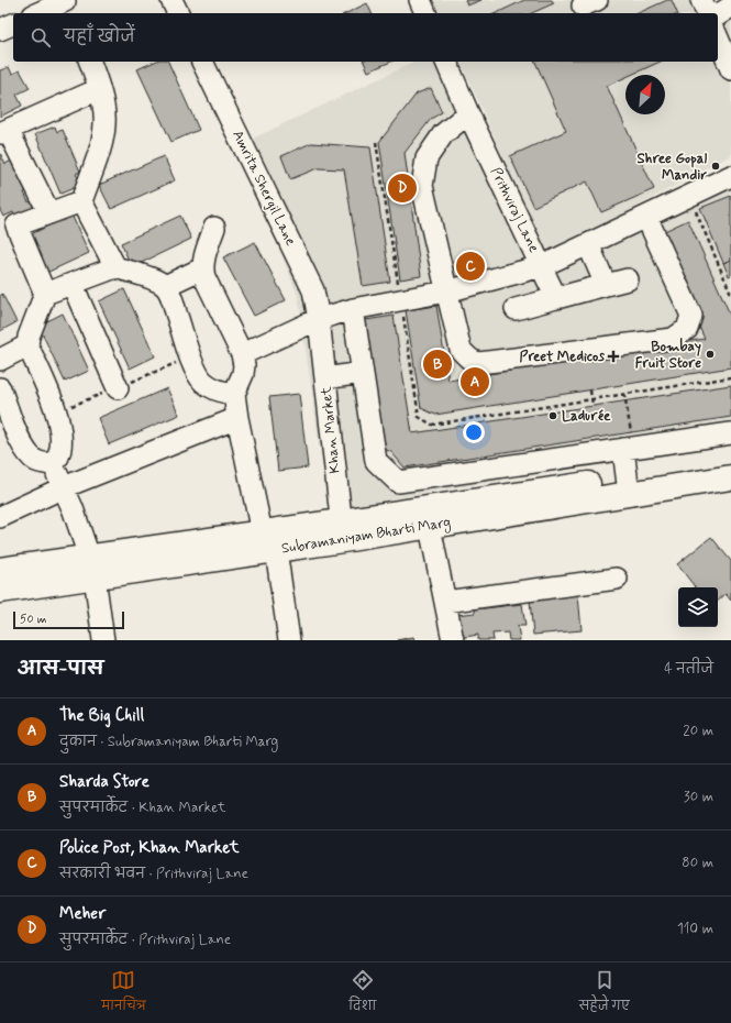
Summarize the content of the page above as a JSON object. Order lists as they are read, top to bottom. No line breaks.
{"streets":{"main road":["Subramaniyam Bharti Marg"],"street":["Amrita Shergil Lane","Prithviraj Lane","Khan Market"]},"crossings":[["Amrita Shergil Lane","Khan Market"],["Khan Market","Subramaniyam Bharti Marg"]],"places":{"other":["Shree Gopal Mandir","Bombay Fruit Store","Ladurée"],"health":["Preet Medicos"]},"scale_bar":"50 m","north":"top right","page":{"search":"यहाँ खोजें","pins":["D","C","B","A"],"scale":"50 m","heading":["आस-पास","4 नतीजे"],"list":[{"mark":"A","name":"The Big Chill","note":"दुकान · Subramaniyam Bharti Marg","value":"20 m"},{"mark":"B","name":"Sharda Store","note":"सुपरमार्केट · Khan Market","value":"30 m"},{"mark":"C","name":"Police Post, Khan Market","note":"सरकारी भवन · Prithviraj Lane","value":"80 m"},{"mark":"D","name":"Meher","note":"सुपरमार्केट · Prithviraj Lane","value":"110 m"}],"nav":["मानचित्र","दिशा","सहेजे गए"]}}
